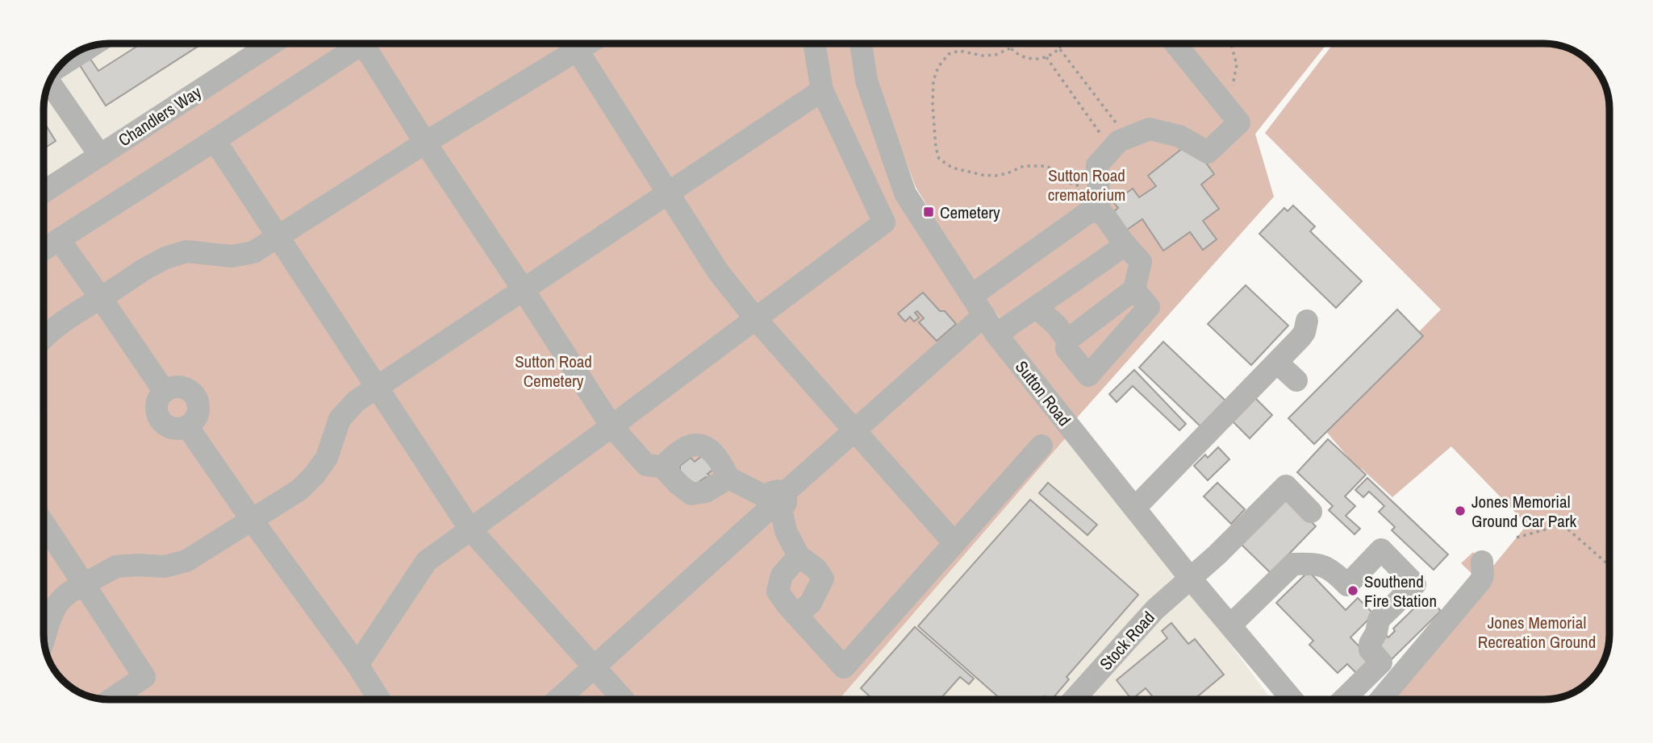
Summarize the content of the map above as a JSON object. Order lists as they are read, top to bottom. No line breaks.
{"streets":{"street":["Chandlers Way","Sutton Road","Stock Road"]},"crossings":[["Sutton Road","Stock Road"]],"parks":["Sutton Road crematorium","Sutton Road Cemetery","Jones Memorial Recreation Ground"],"places":{"transit":["Cemetery"],"other":["Jones Memorial Ground Car Park","Southend Fire Station"]}}
